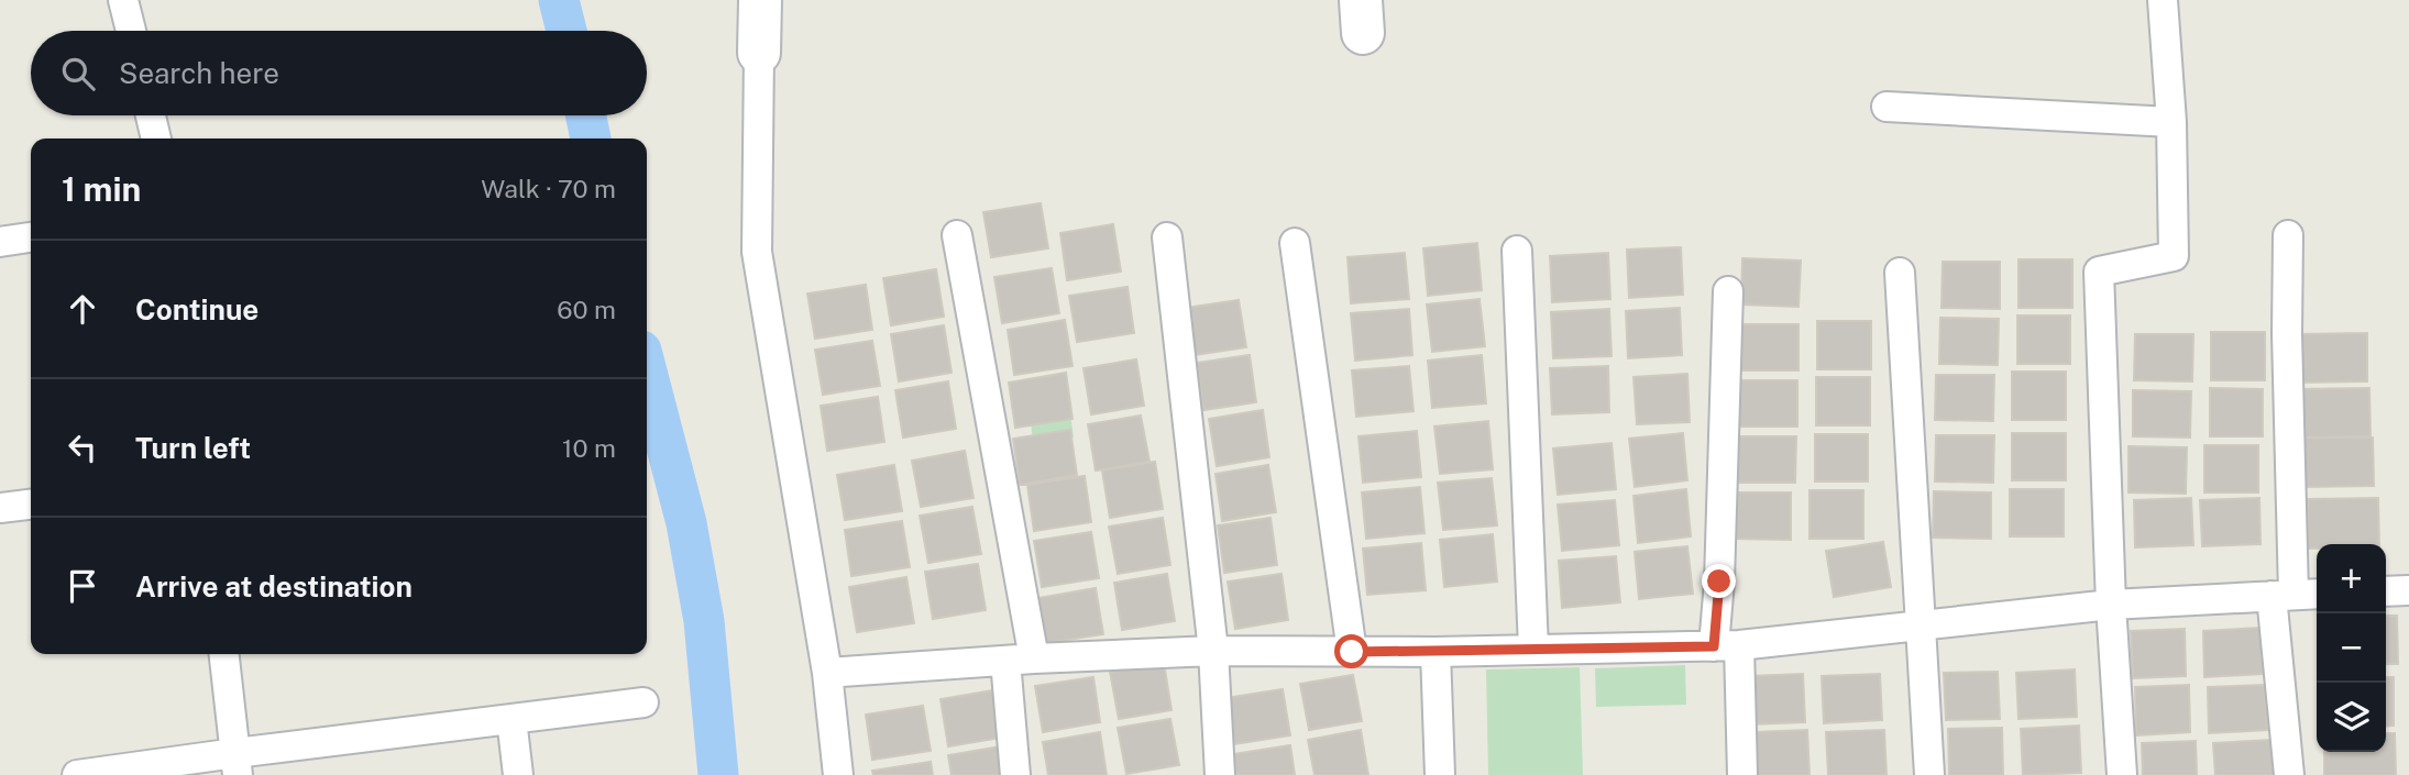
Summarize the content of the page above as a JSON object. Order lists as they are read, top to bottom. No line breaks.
{"page":{"search":"Search here","heading":["1 min","Walk · 70 m"],"list":[["Continue","60 m"],["Turn left","10 m"],"Arrive at destination"],"map_buttons":["+","−"]}}
